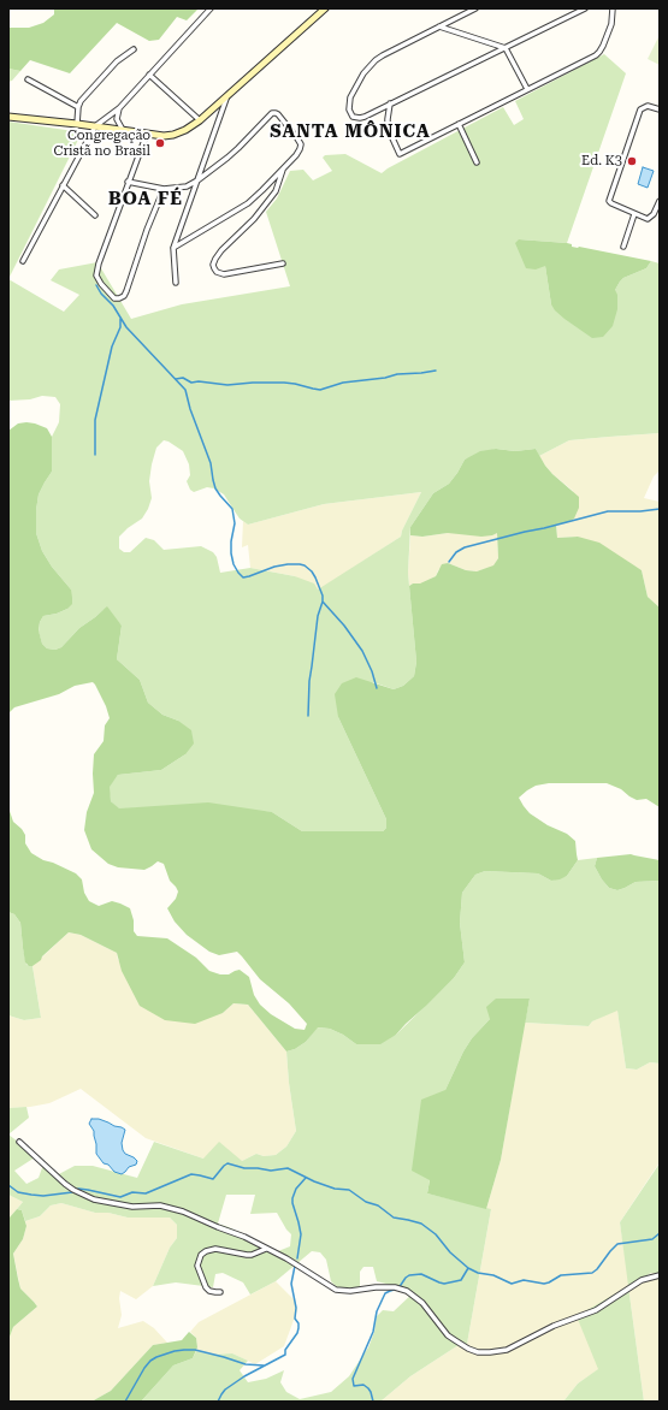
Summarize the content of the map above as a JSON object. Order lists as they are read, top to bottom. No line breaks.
{"districts":["SANTA MÔNICA","BOA FÉ"],"places":["Congregação Cristã no Brasil","Ed. K3"]}
